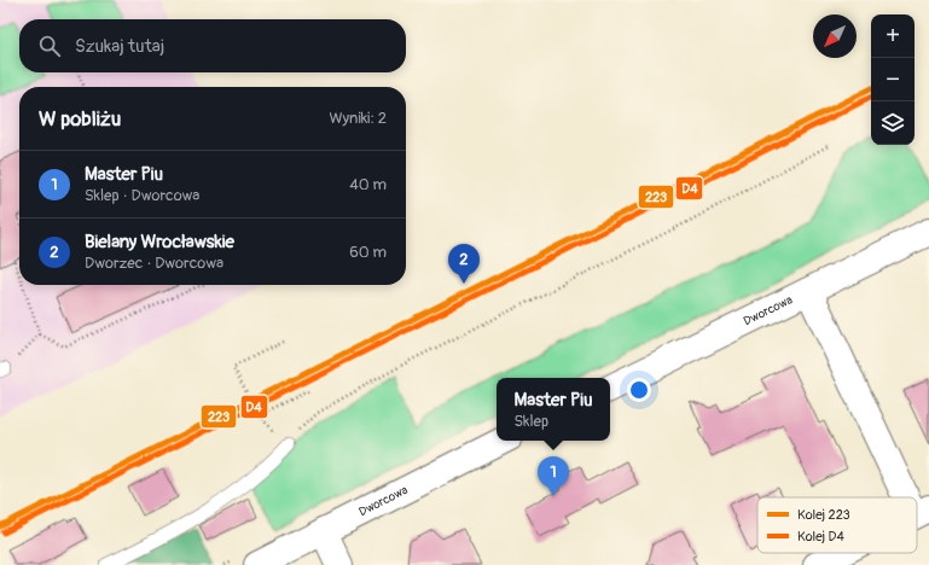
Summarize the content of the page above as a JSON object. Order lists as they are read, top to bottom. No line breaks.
{"streets":{"street":["Dworcowa"]},"lines":["rail line 223","rail line D4"],"legend":["Kolej 223","Kolej D4"],"north":"bottom left","page":{"map_buttons":["+","−"],"search":"Szukaj tutaj","heading":["W pobliżu","Wyniki: 2"],"list":[{"mark":"1","name":"Master Piu","note":"Sklep · Dworcowa","value":"40 m"},{"mark":"2","name":"Bielany Wrocławskie","note":"Dworzec · Dworcowa","value":"60 m"}],"pins":["2","1"],"popup":["Master Piu","Sklep"]}}
